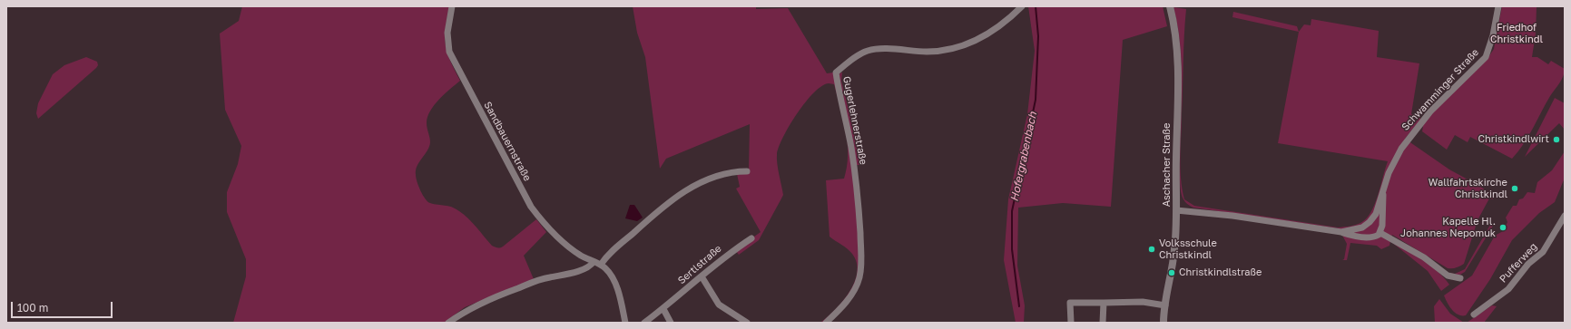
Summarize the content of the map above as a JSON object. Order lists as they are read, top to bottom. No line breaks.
{"streets":{"street":["Schwamminger Straße","Gugerlehnerstraße","Sandbauernstraße","Aschacher Straße","Pufferweg","Sertlstraße"]},"crossings":[["Schwamminger Straße","Aschacher Straße"]],"water":["Hofergrabenbach"],"parks":["Friedhof Christkindl"],"places":["Christkindlwirt","Wallfahrtskirche Christkindl","Kapelle Hl. Johannes Nepomuk","Volksschule Christkindl","Christkindlstraße"],"scale_bar":"100 m"}
